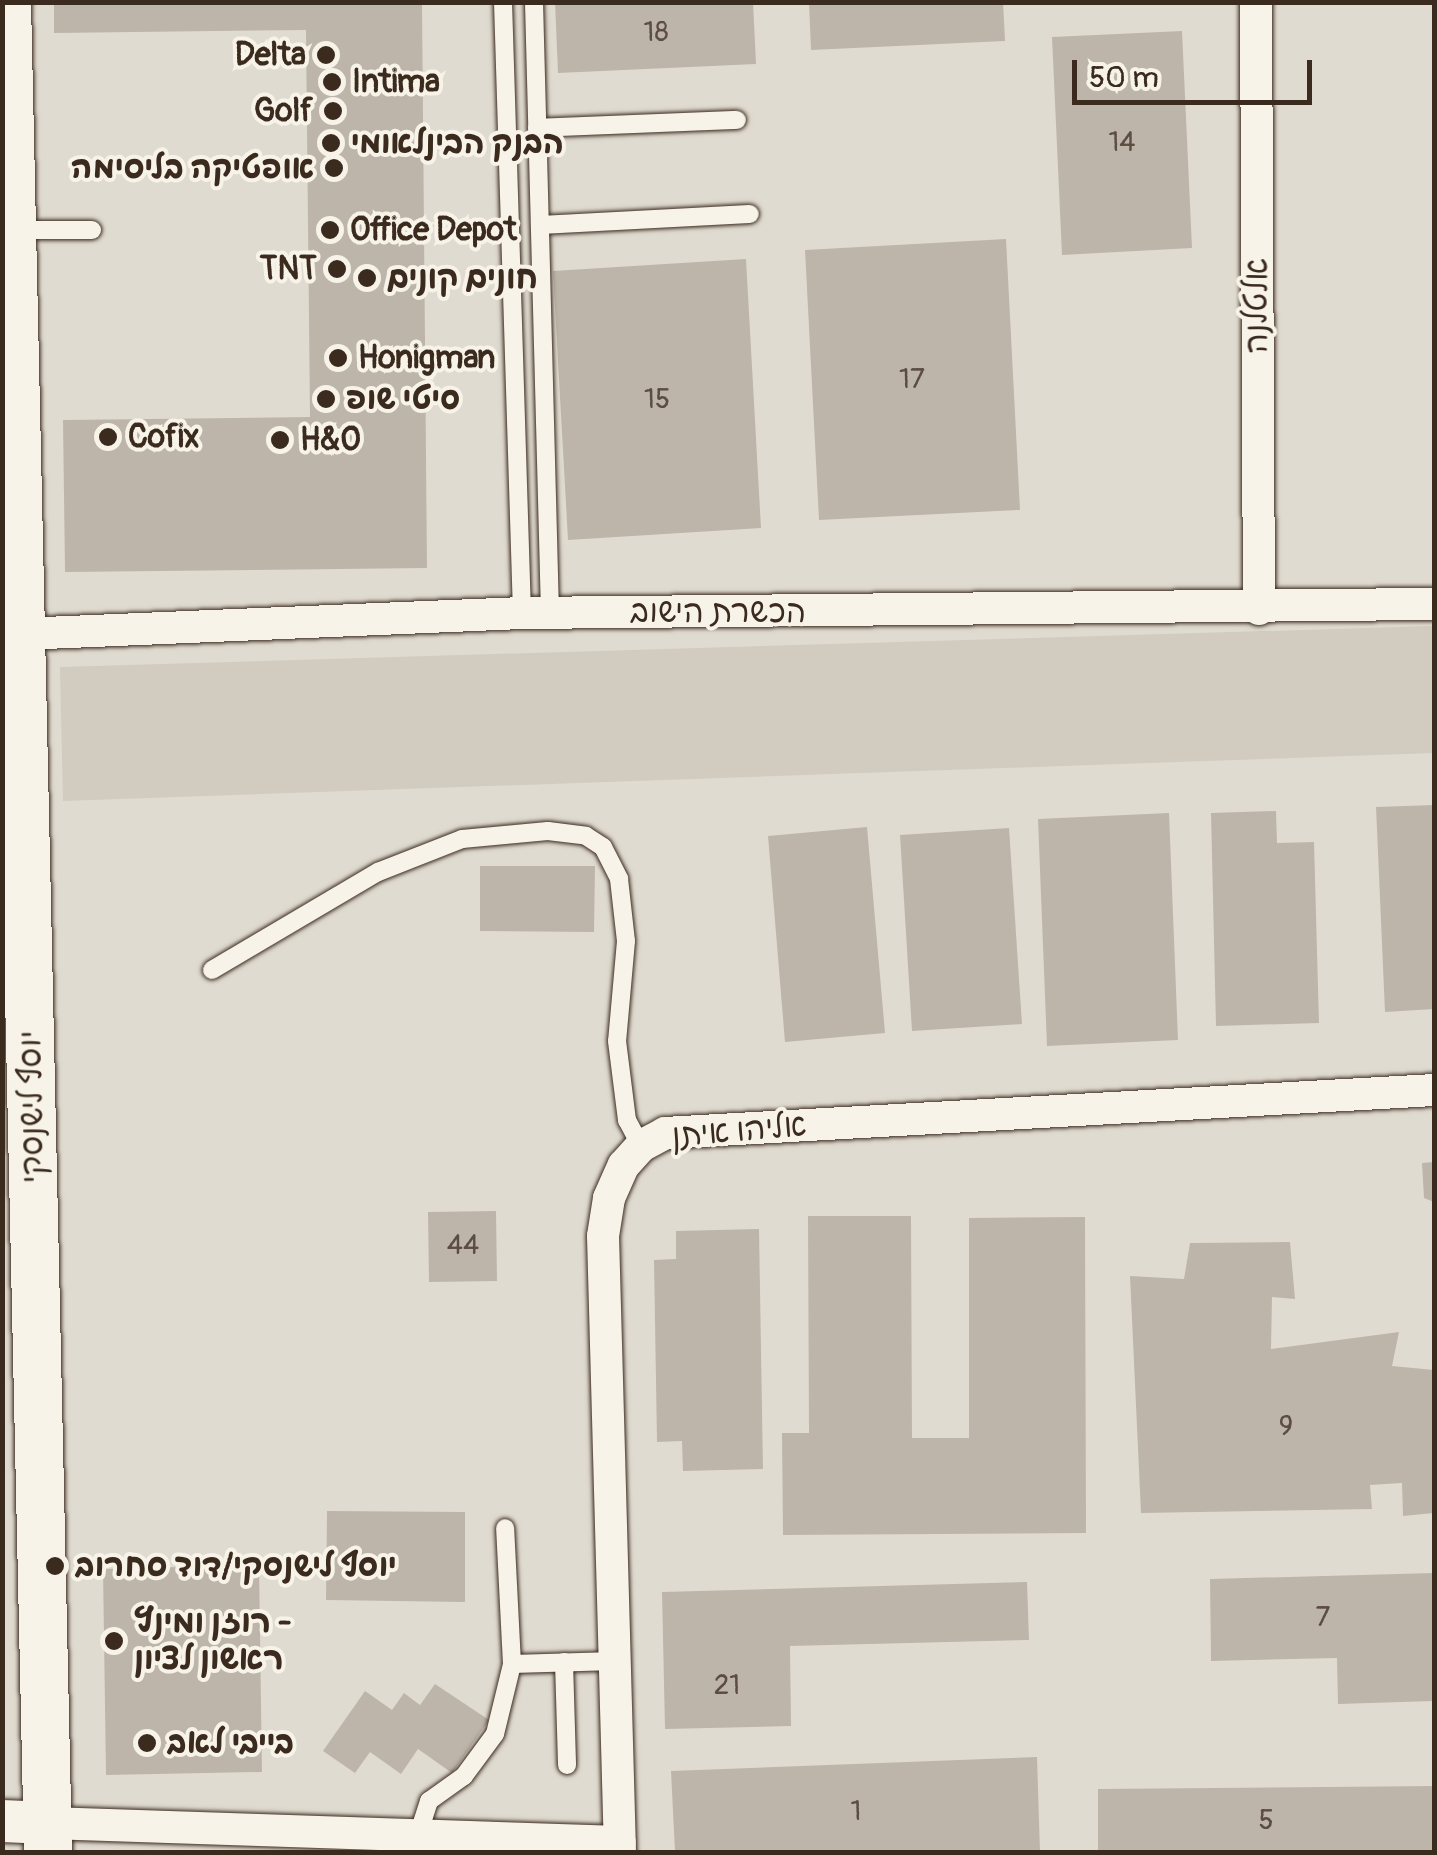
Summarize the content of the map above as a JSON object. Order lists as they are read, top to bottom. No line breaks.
{"streets":{"main road":["יוסף לישנסקי"],"street":["אלטלנה","הכשרת הישוב","אליהו איתן"]},"crossings":[["אלטלנה","הכשרת הישוב"],["הכשרת הישוב","יוסף לישנסקי"]],"places":["Delta","Intima","Golf","הבנק הבינלאומי","אופטיקה בליסימה","Office Depot","TNT","חונים קונים","Honigman","סיטי שופ","Cofix","H&O","יוסף לישנסקי/דוד סחרוב","רוזן ומינץ - ראשון לציון","בייבי לאב"],"house_numbers":["18","14","17","15","44","9","7","21","1","5"],"scale_bar":"50 m"}
